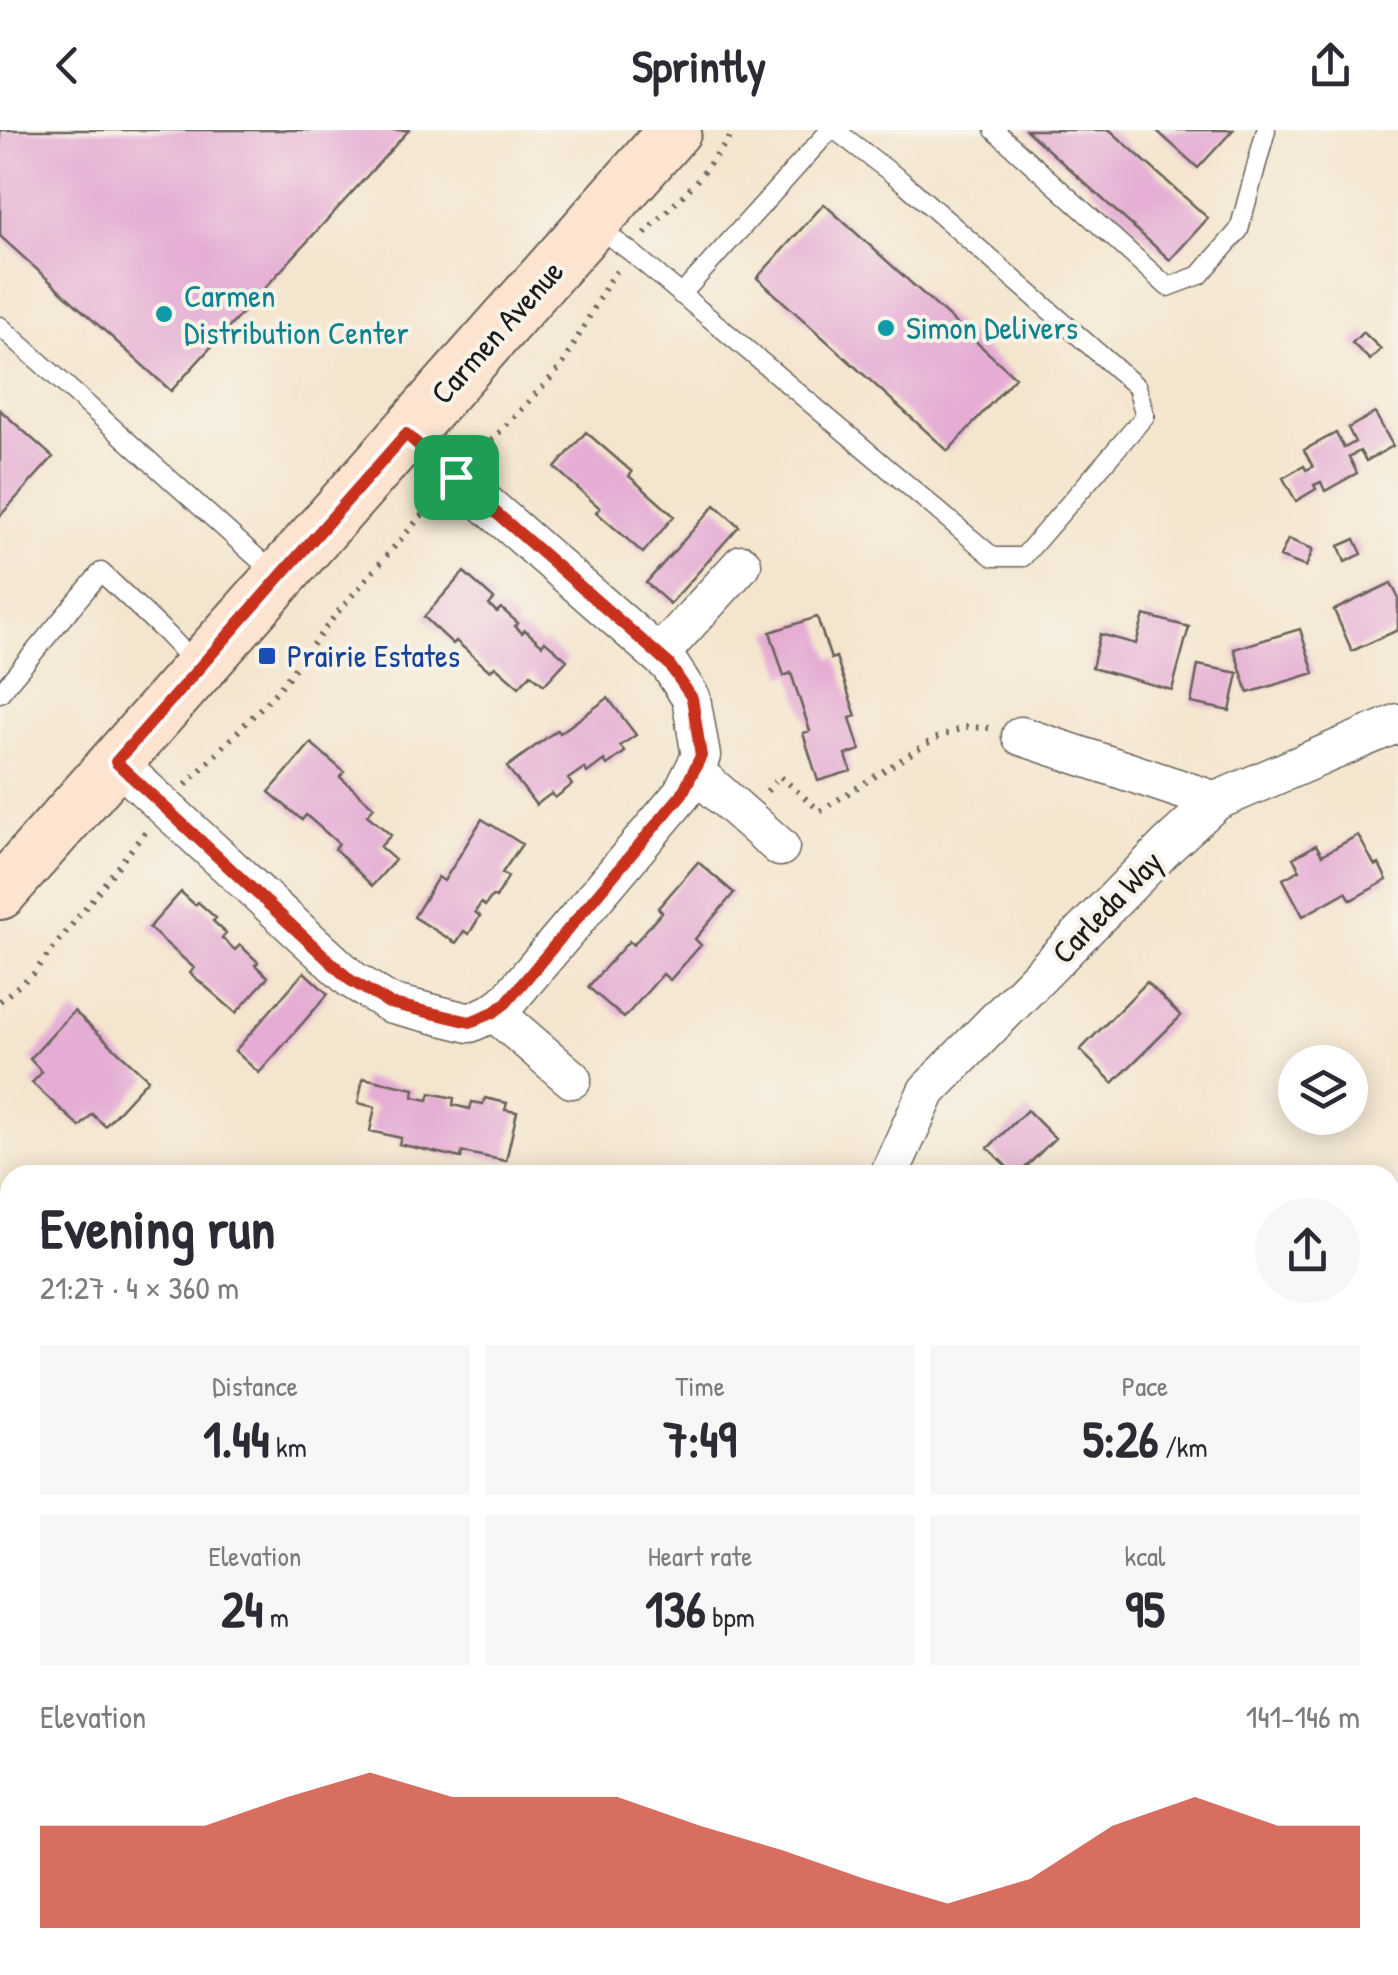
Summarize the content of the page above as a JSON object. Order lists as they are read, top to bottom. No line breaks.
{"streets":{"street":["Carmen Avenue","Carleda Way"]},"places":{"other":["Carmen Distribution Center","Simon Delivers"],"transit":["Prairie Estates"]},"page":{"header":"Sprintly","heading":["Evening run","21:27 · 4 × 360 m"],"stats":[["Distance","1.44 km"],["Time","7:49"],["Pace","5:26 /km"],["Elevation","24 m"],["Heart rate","136 bpm"],["kcal","95"]],"chart":["Elevation","141–146 m"]}}
